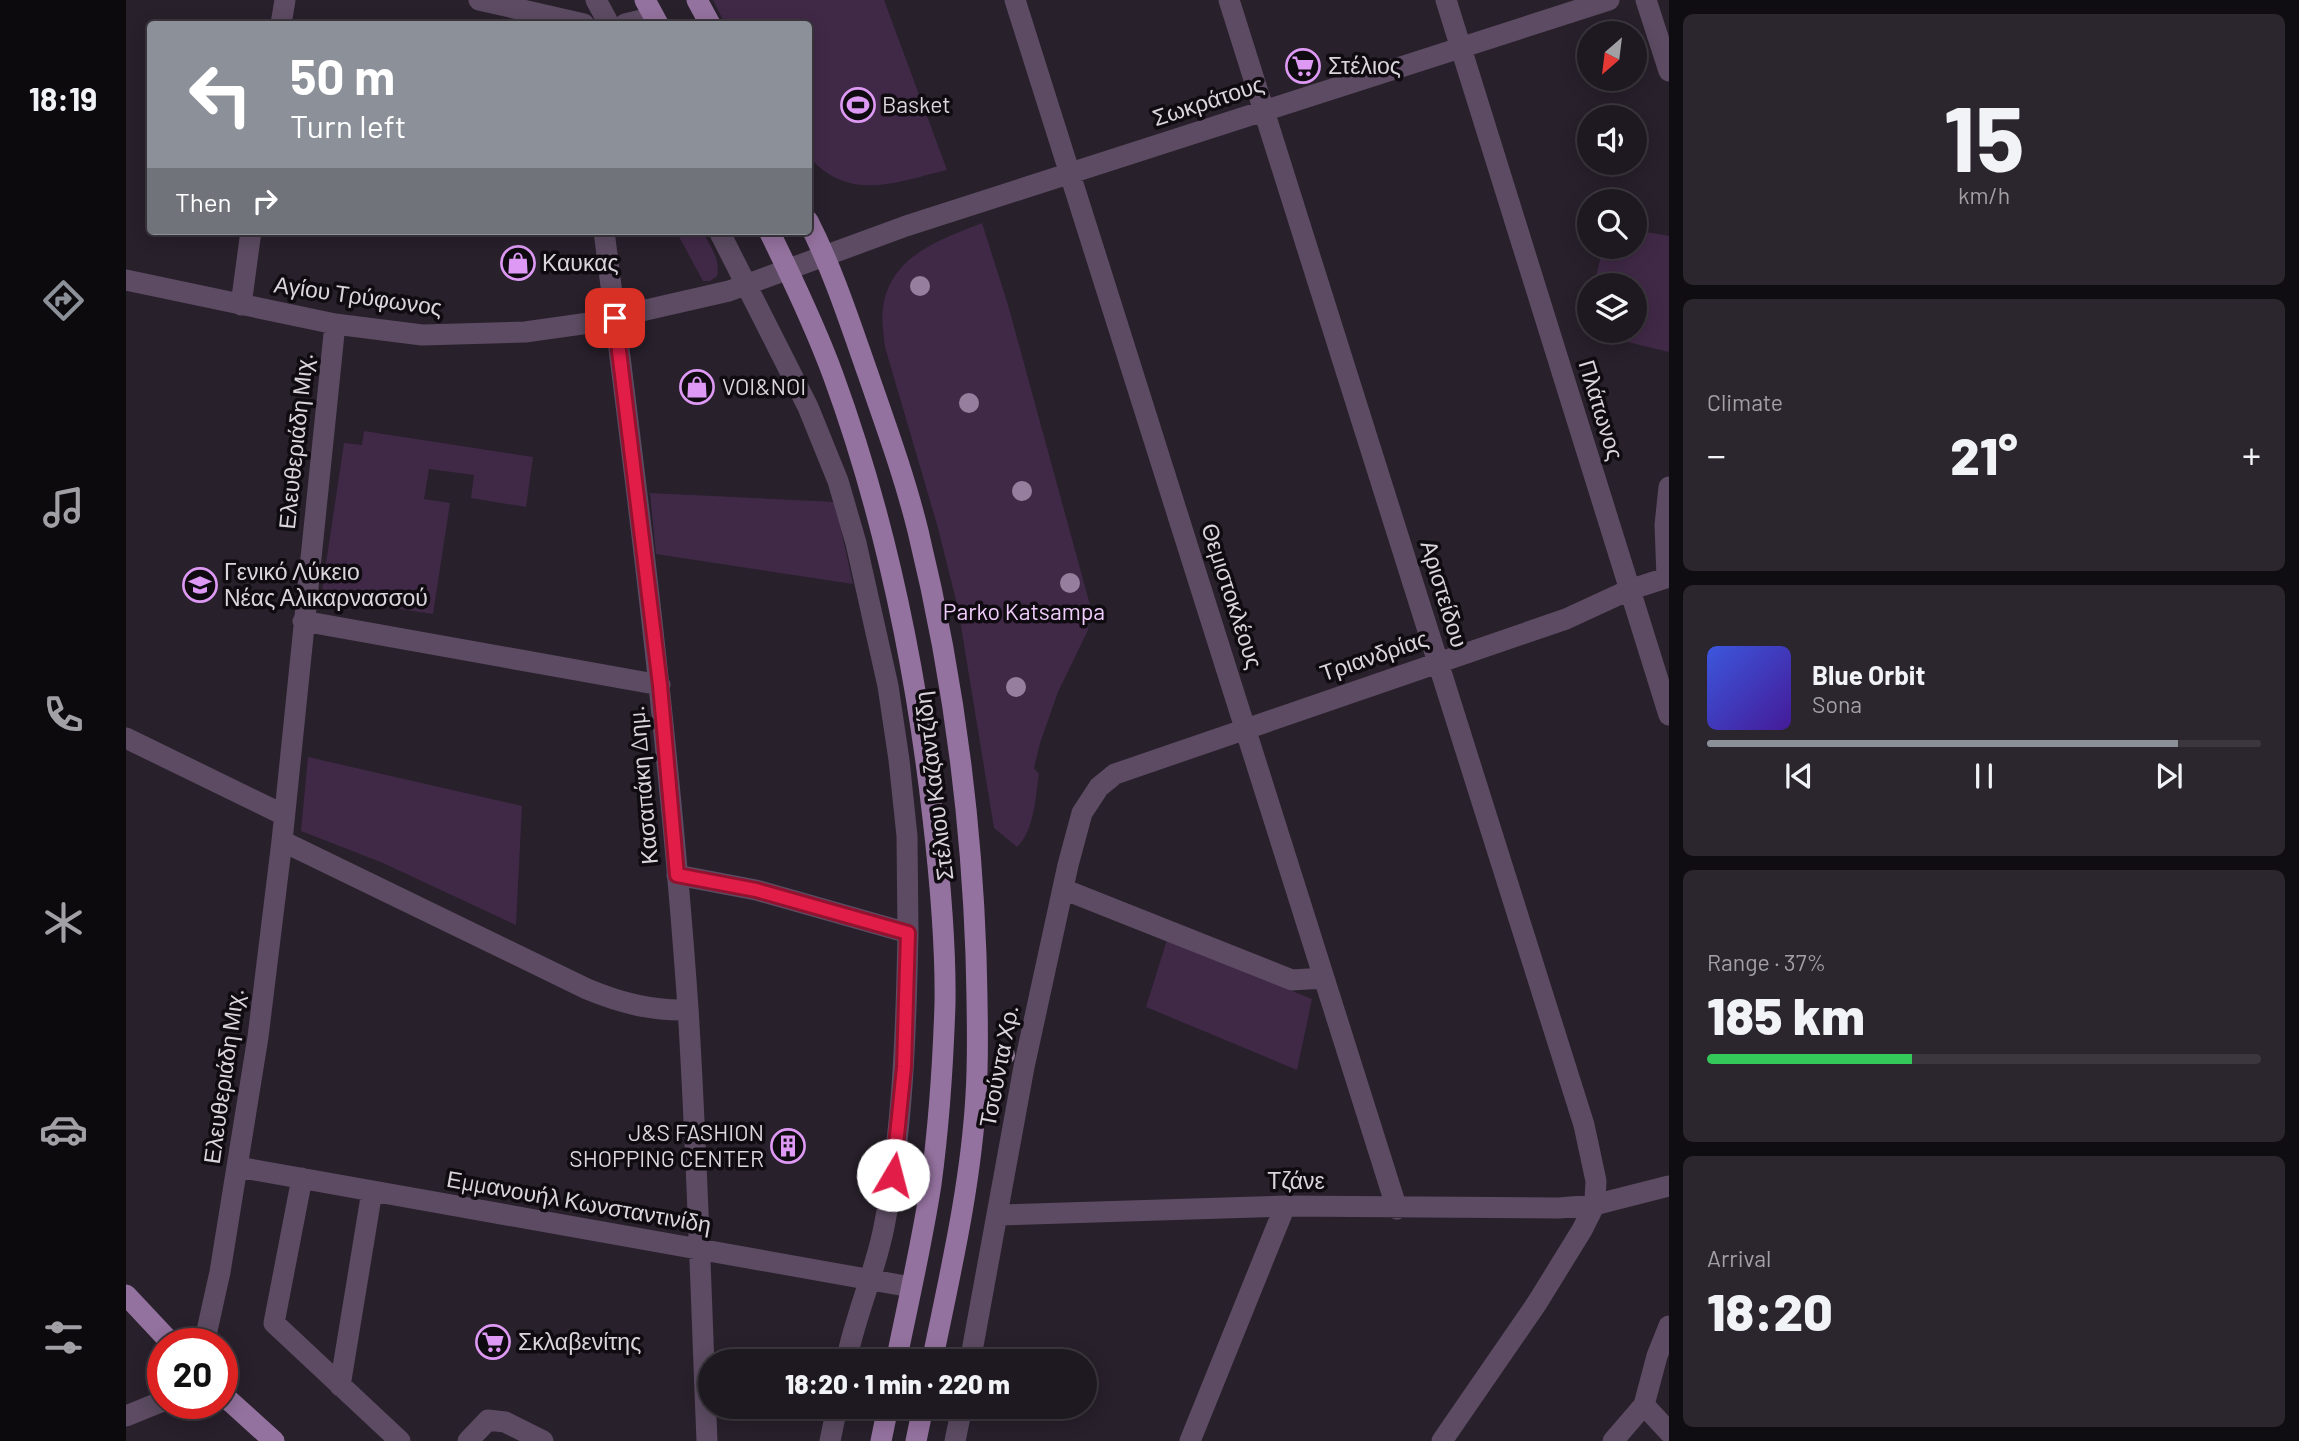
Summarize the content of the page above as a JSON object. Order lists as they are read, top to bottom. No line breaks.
{"streets":{"main road":["Στέλιου Καζαντζίδη"],"street":["Σωκράτους","Αγίου Τρύφωνος","Πλάτωνος","Ελευθεριάδη Μιχ.","Αριστείδου","Θεμιστοκλέους","Τριανδρίας","Κασαπάκη Δημ.","Τσούντα Χρ.","Τζάνε","Εμμανουήλ Κωνσταντινίδη"]},"crossings":[["Σωκράτους","Αγίου Τρύφωνος"],["Σωκράτους","Πλάτωνος"],["Σωκράτους","Αριστείδου"],["Σωκράτους","Θεμιστοκλέους"],["Σωκράτους","Στέλιου Καζαντζίδη"],["Αγίου Τρύφωνος","Ελευθεριάδη Μιχ."],["Αγίου Τρύφωνος","Κασαπάκη Δημ."],["Αγίου Τρύφωνος","Στέλιου Καζαντζίδη"],["Πλάτωνος","Τριανδρίας"],["Ελευθεριάδη Μιχ.","Εμμανουήλ Κωνσταντινίδη"],["Αριστείδου","Τριανδρίας"],["Αριστείδου","Τζάνε"],["Θεμιστοκλέους","Τριανδρίας"],["Θεμιστοκλέους","Τζάνε"],["Τριανδρίας","Τσούντα Χρ."],["Κασαπάκη Δημ.","Εμμανουήλ Κωνσταντινίδη"],["Στέλιου Καζαντζίδη","Εμμανουήλ Κωνσταντινίδη"],["Τσούντα Χρ.","Τζάνε"]],"parks":["Parko Katsampa"],"places":{"supermarket":["Στέλιος","Σκλαβενίτης"],"sports":["Basket"],"shop":["Καυκας","VOI&NOI"],"school or university":["Γενικό Λύκειο Νέας Αλικαρνασσού"],"building":["J&S FASHION SHOPPING CENTER"]},"north":"bottom left","page":{"tabs":"18:19","tile":[["15","km/h"],"Climate",["Range · 37%","185 km"],["Arrival","18:20"]],"turn":["50 m","Turn left"],"then":"Then","heat":["−","21°","+"],"song":["Blue Orbit","Sona"],"limit":"20","trip":"18:20 · 1 min · 220 m"}}
